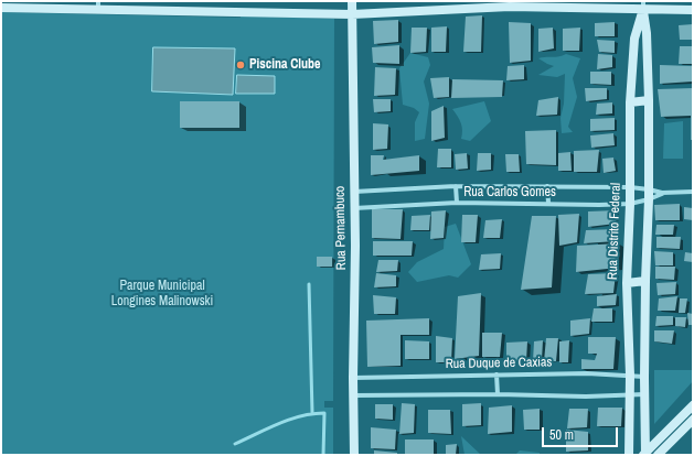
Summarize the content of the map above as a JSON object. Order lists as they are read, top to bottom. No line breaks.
{"streets":{"street":["Rua Carlos Gomes","Rua Pernambuco","Rua Distrito Federal","Rua Duque de Caxias"]},"crossings":[["Rua Carlos Gomes","Rua Pernambuco"],["Rua Carlos Gomes","Rua Distrito Federal"],["Rua Pernambuco","Rua Duque de Caxias"],["Rua Distrito Federal","Rua Duque de Caxias"]],"parks":["Parque Municipal Longines Malinowski"],"places":["Piscina Clube"],"scale_bar":"50 m"}
